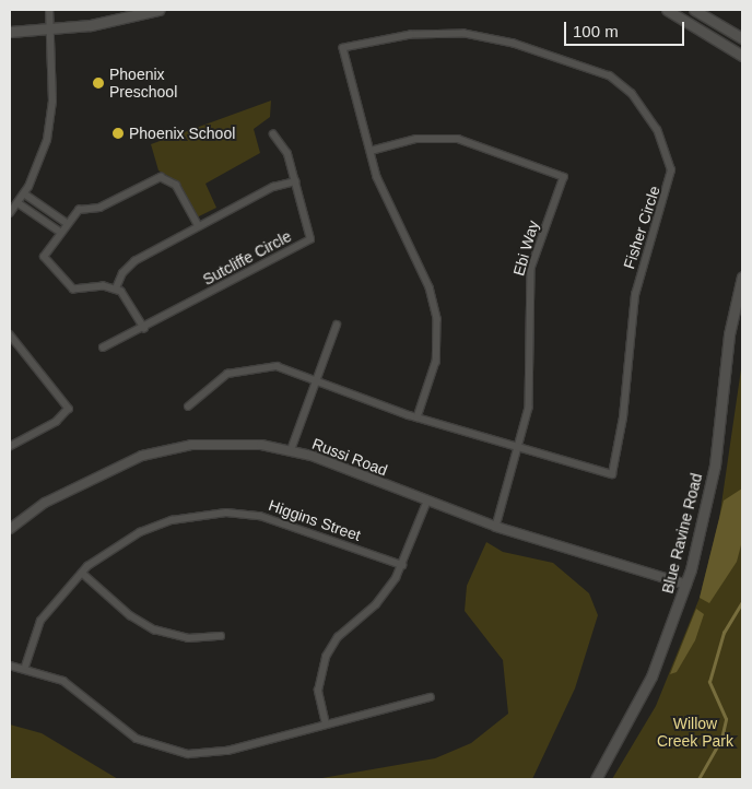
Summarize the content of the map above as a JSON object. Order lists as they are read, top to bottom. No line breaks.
{"streets":{"main road":["Blue Ravine Road"],"street":["Fisher Circle","Ebi Way","Sutcliffe Circle","Russi Road","Higgins Street"]},"crossings":[["Fisher Circle","Ebi Way"],["Ebi Way","Russi Road"],["Russi Road","Blue Ravine Road"]],"parks":["Willow Creek Park"],"places":["Phoenix Preschool","Phoenix School"],"scale_bar":"100 m"}
